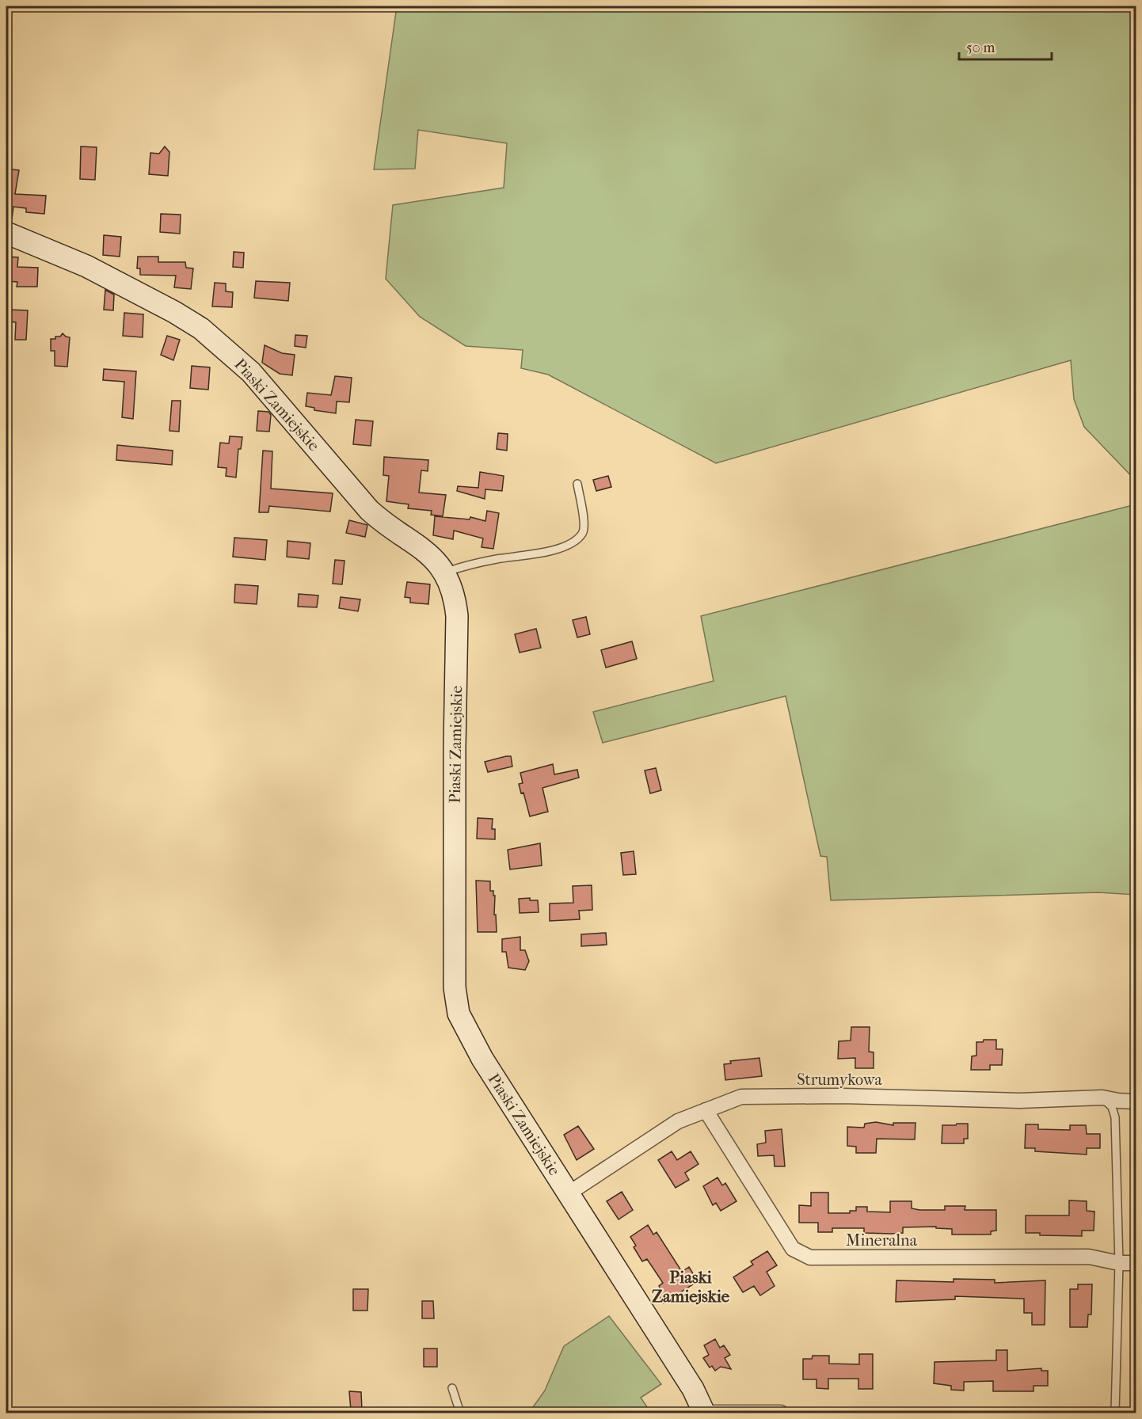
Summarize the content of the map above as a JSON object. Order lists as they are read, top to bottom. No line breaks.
{"streets":{"street":["Piaski Zamiejskie","Strumykowa","Mineralna"]},"crossings":[["Piaski Zamiejskie","Strumykowa"],["Strumykowa","Mineralna"]],"districts":["Piaski Zamiejskie"],"scale_bar":"50 m"}
